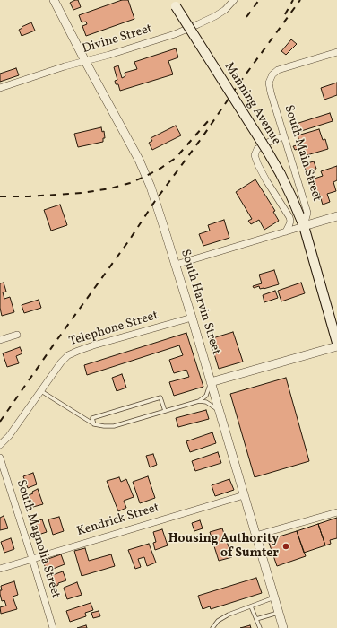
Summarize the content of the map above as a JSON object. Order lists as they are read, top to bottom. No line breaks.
{"streets":{"main road":["Manning Avenue","South Main Street"],"street":["Divine Street","South Harvin Street","Telephone Street","Kendrick Street","South Magnolia Street"]},"crossings":[["Divine Street","South Harvin Street"],["Manning Avenue","South Main Street"],["South Harvin Street","Telephone Street"],["South Harvin Street","Kendrick Street"],["Kendrick Street","South Magnolia Street"]],"places":["Housing Authority of Sumter"]}
